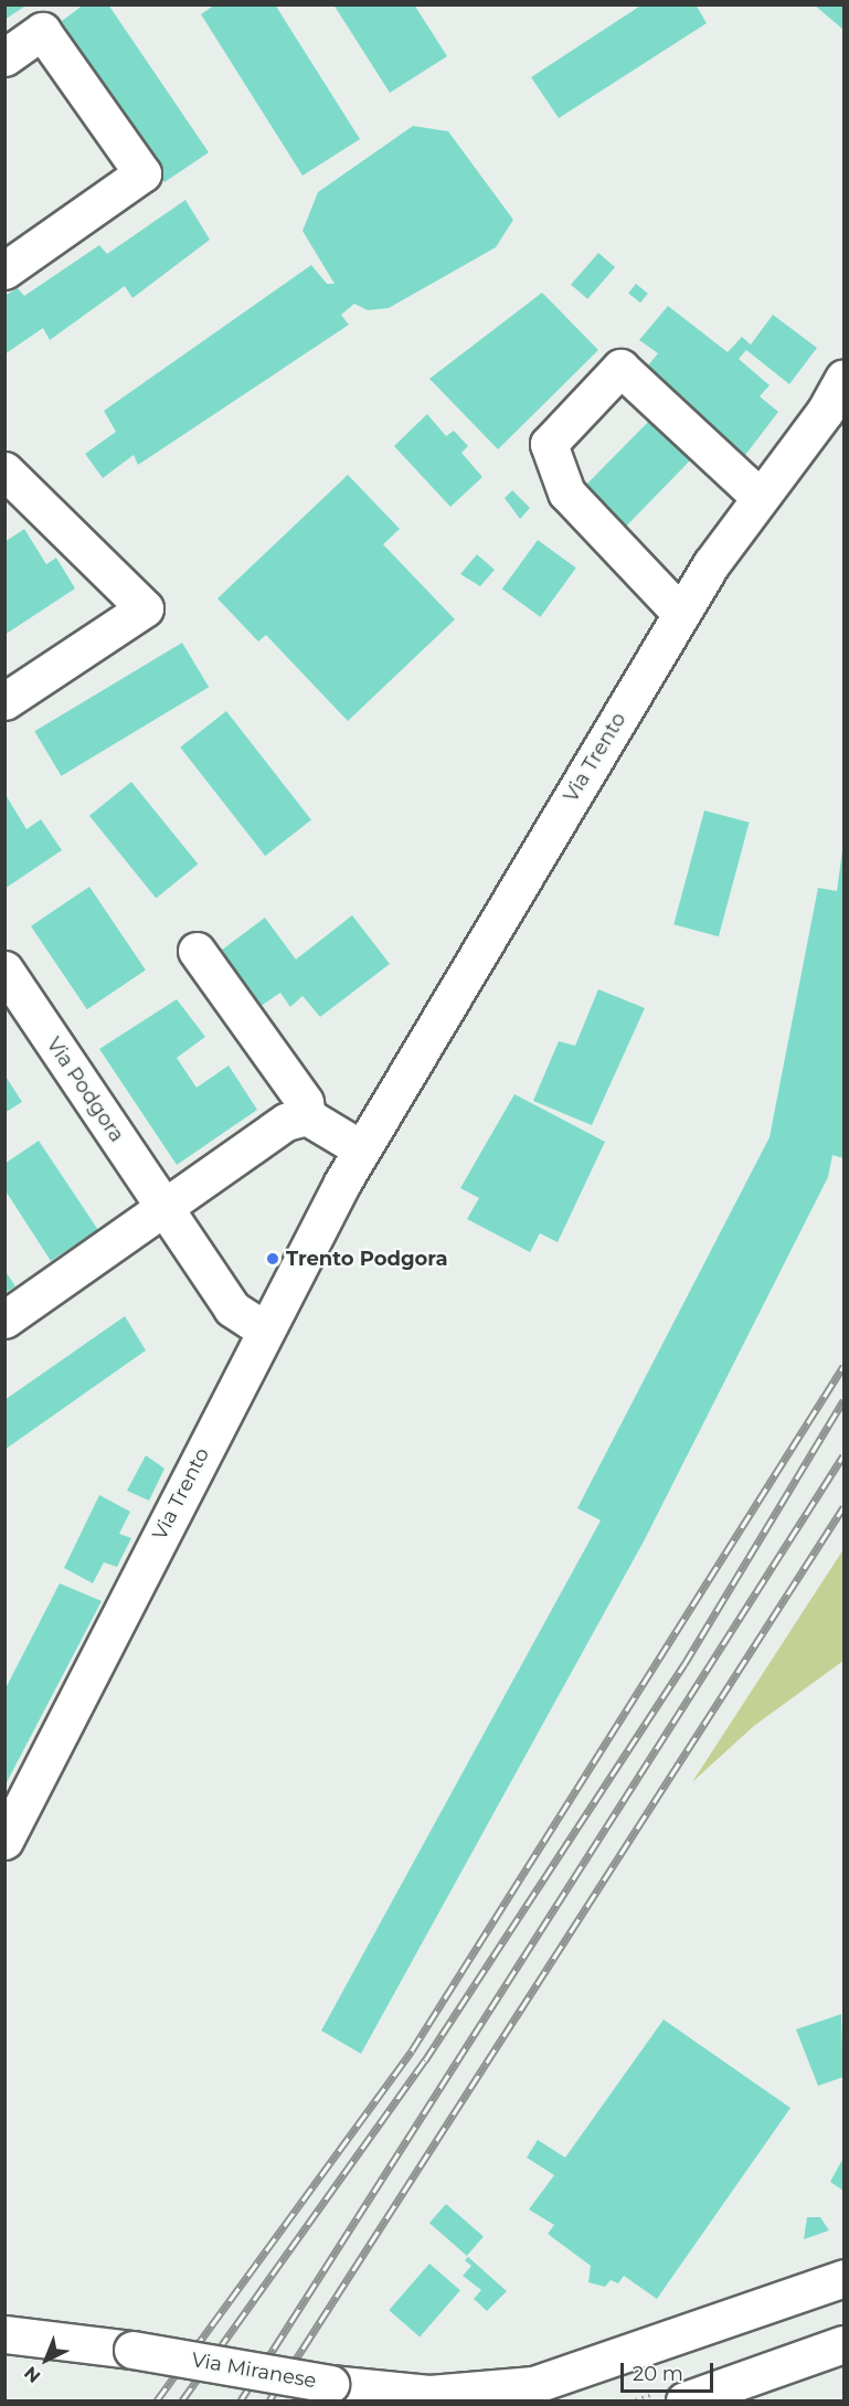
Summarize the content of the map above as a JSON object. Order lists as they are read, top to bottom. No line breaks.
{"streets":{"street":["Via Trento","Via Podgora","Via Miranese"]},"crossings":[["Via Trento","Via Podgora"]],"places":["Trento Podgora"],"scale_bar":"20 m","north":"bottom left"}
